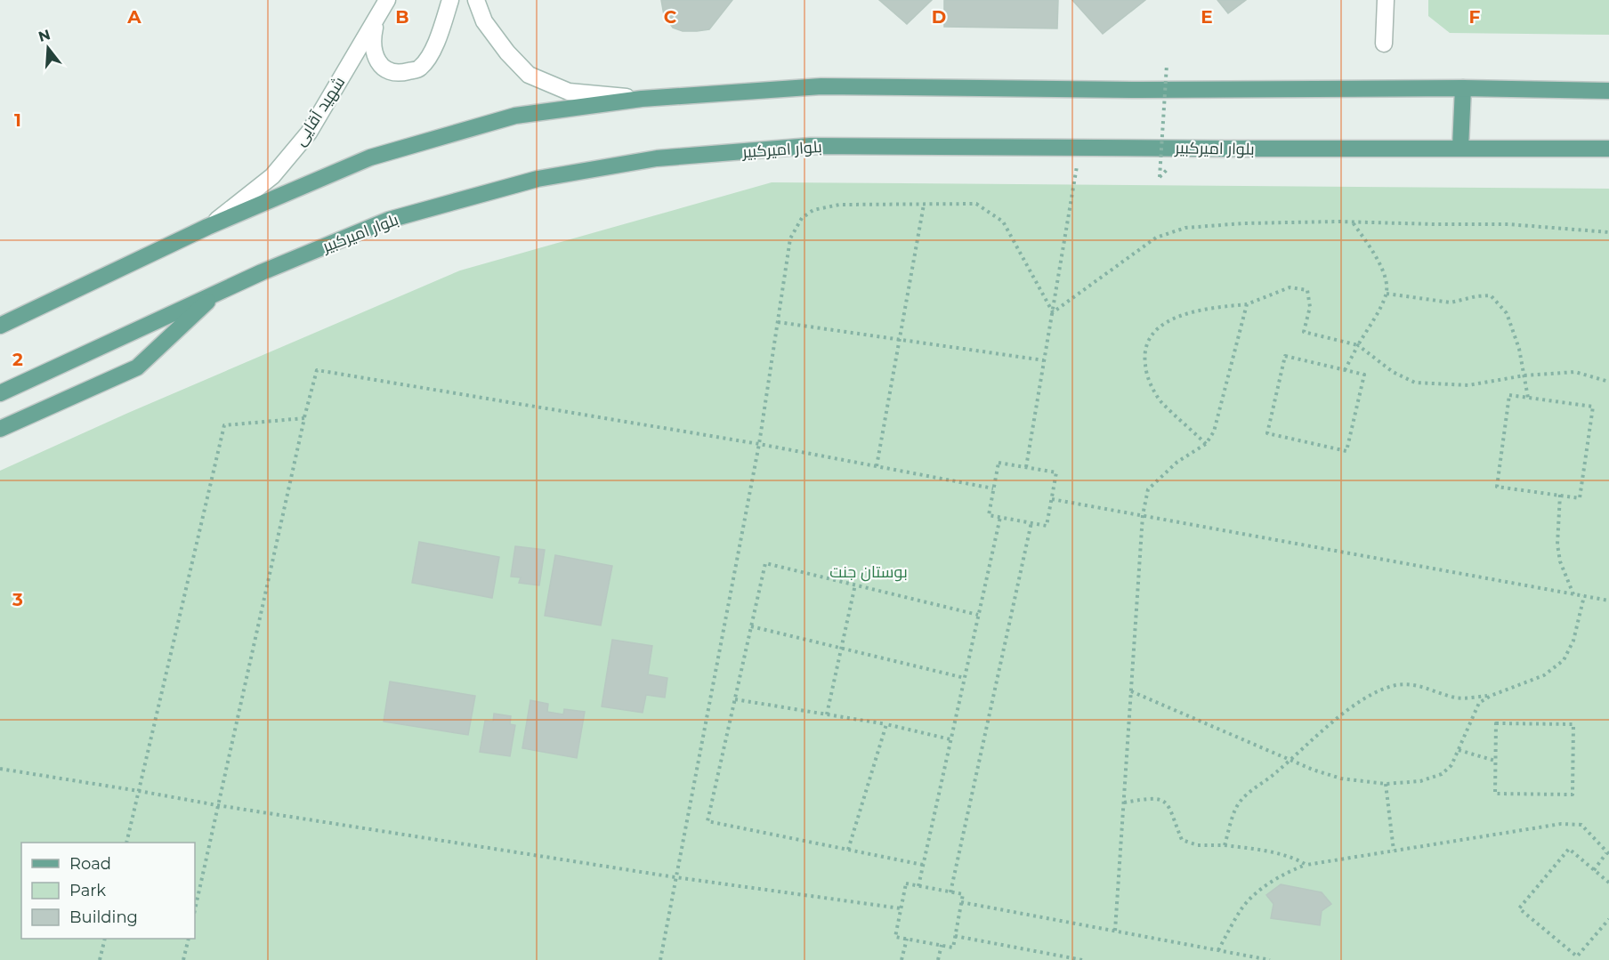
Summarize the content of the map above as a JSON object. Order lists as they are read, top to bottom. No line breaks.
{"streets":{"main road":["شهید آقایی","بلوار امیرکبیر"]},"parks":["بوستان جنت"],"legend":["Road","Park","Building"],"north":"top","grid":{"columns":["A","B","C","D","E","F"],"rows":["1","2","3"]}}
